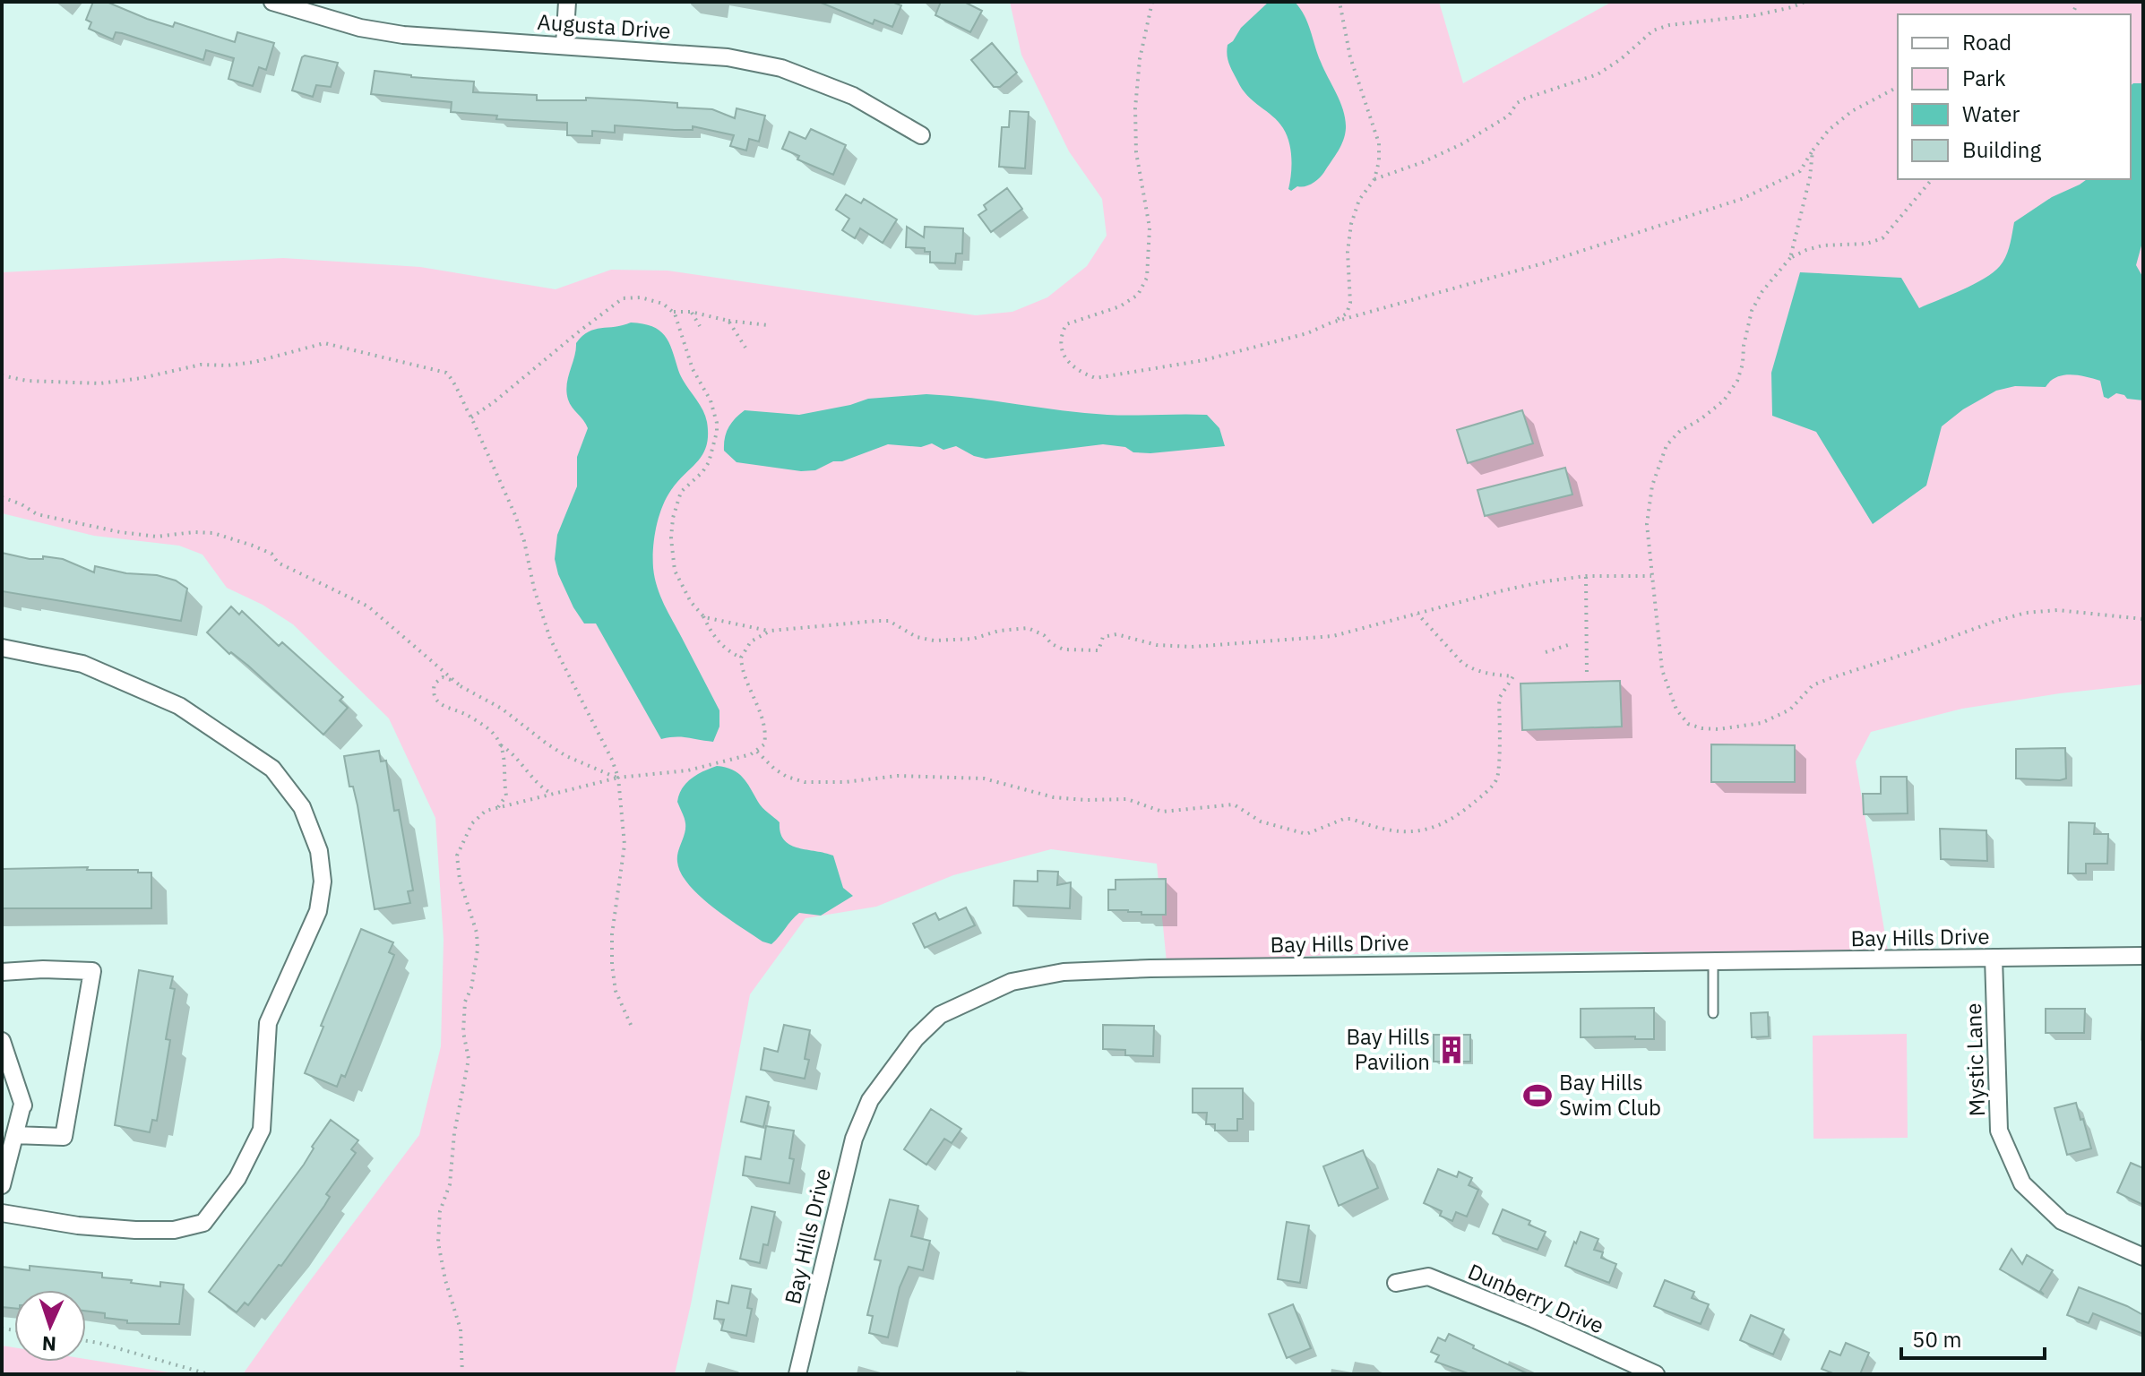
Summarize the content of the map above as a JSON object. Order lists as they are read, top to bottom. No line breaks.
{"streets":{"street":["Augusta Drive","Bay Hills Drive","Mystic Lane","Dunberry Drive"]},"crossings":[["Bay Hills Drive","Mystic Lane"]],"places":{"building":["Bay Hills Pavilion"],"sports":["Bay Hills Swim Club"]},"legend":["Road","Park","Water","Building"],"scale_bar":"50 m","north":"bottom"}
